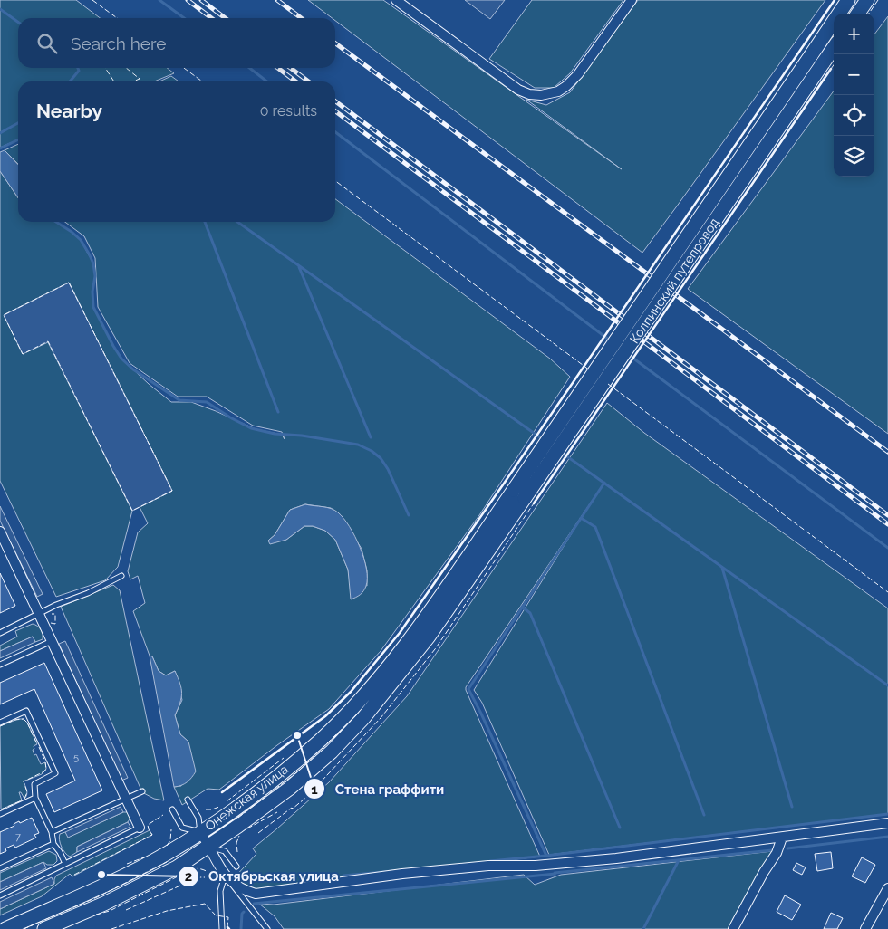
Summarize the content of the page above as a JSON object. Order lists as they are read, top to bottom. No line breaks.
{"streets":{"main road":["Колпинский путепровод","Онежская улица"]},"crossings":[["Колпинский путепровод","Онежская улица"]],"places":["Стена граффити","Октябрьская улица"],"house_numbers":["5","7"],"page":{"map_buttons":["+","−"],"search":"Search here","heading":["Nearby","0 results"]}}
